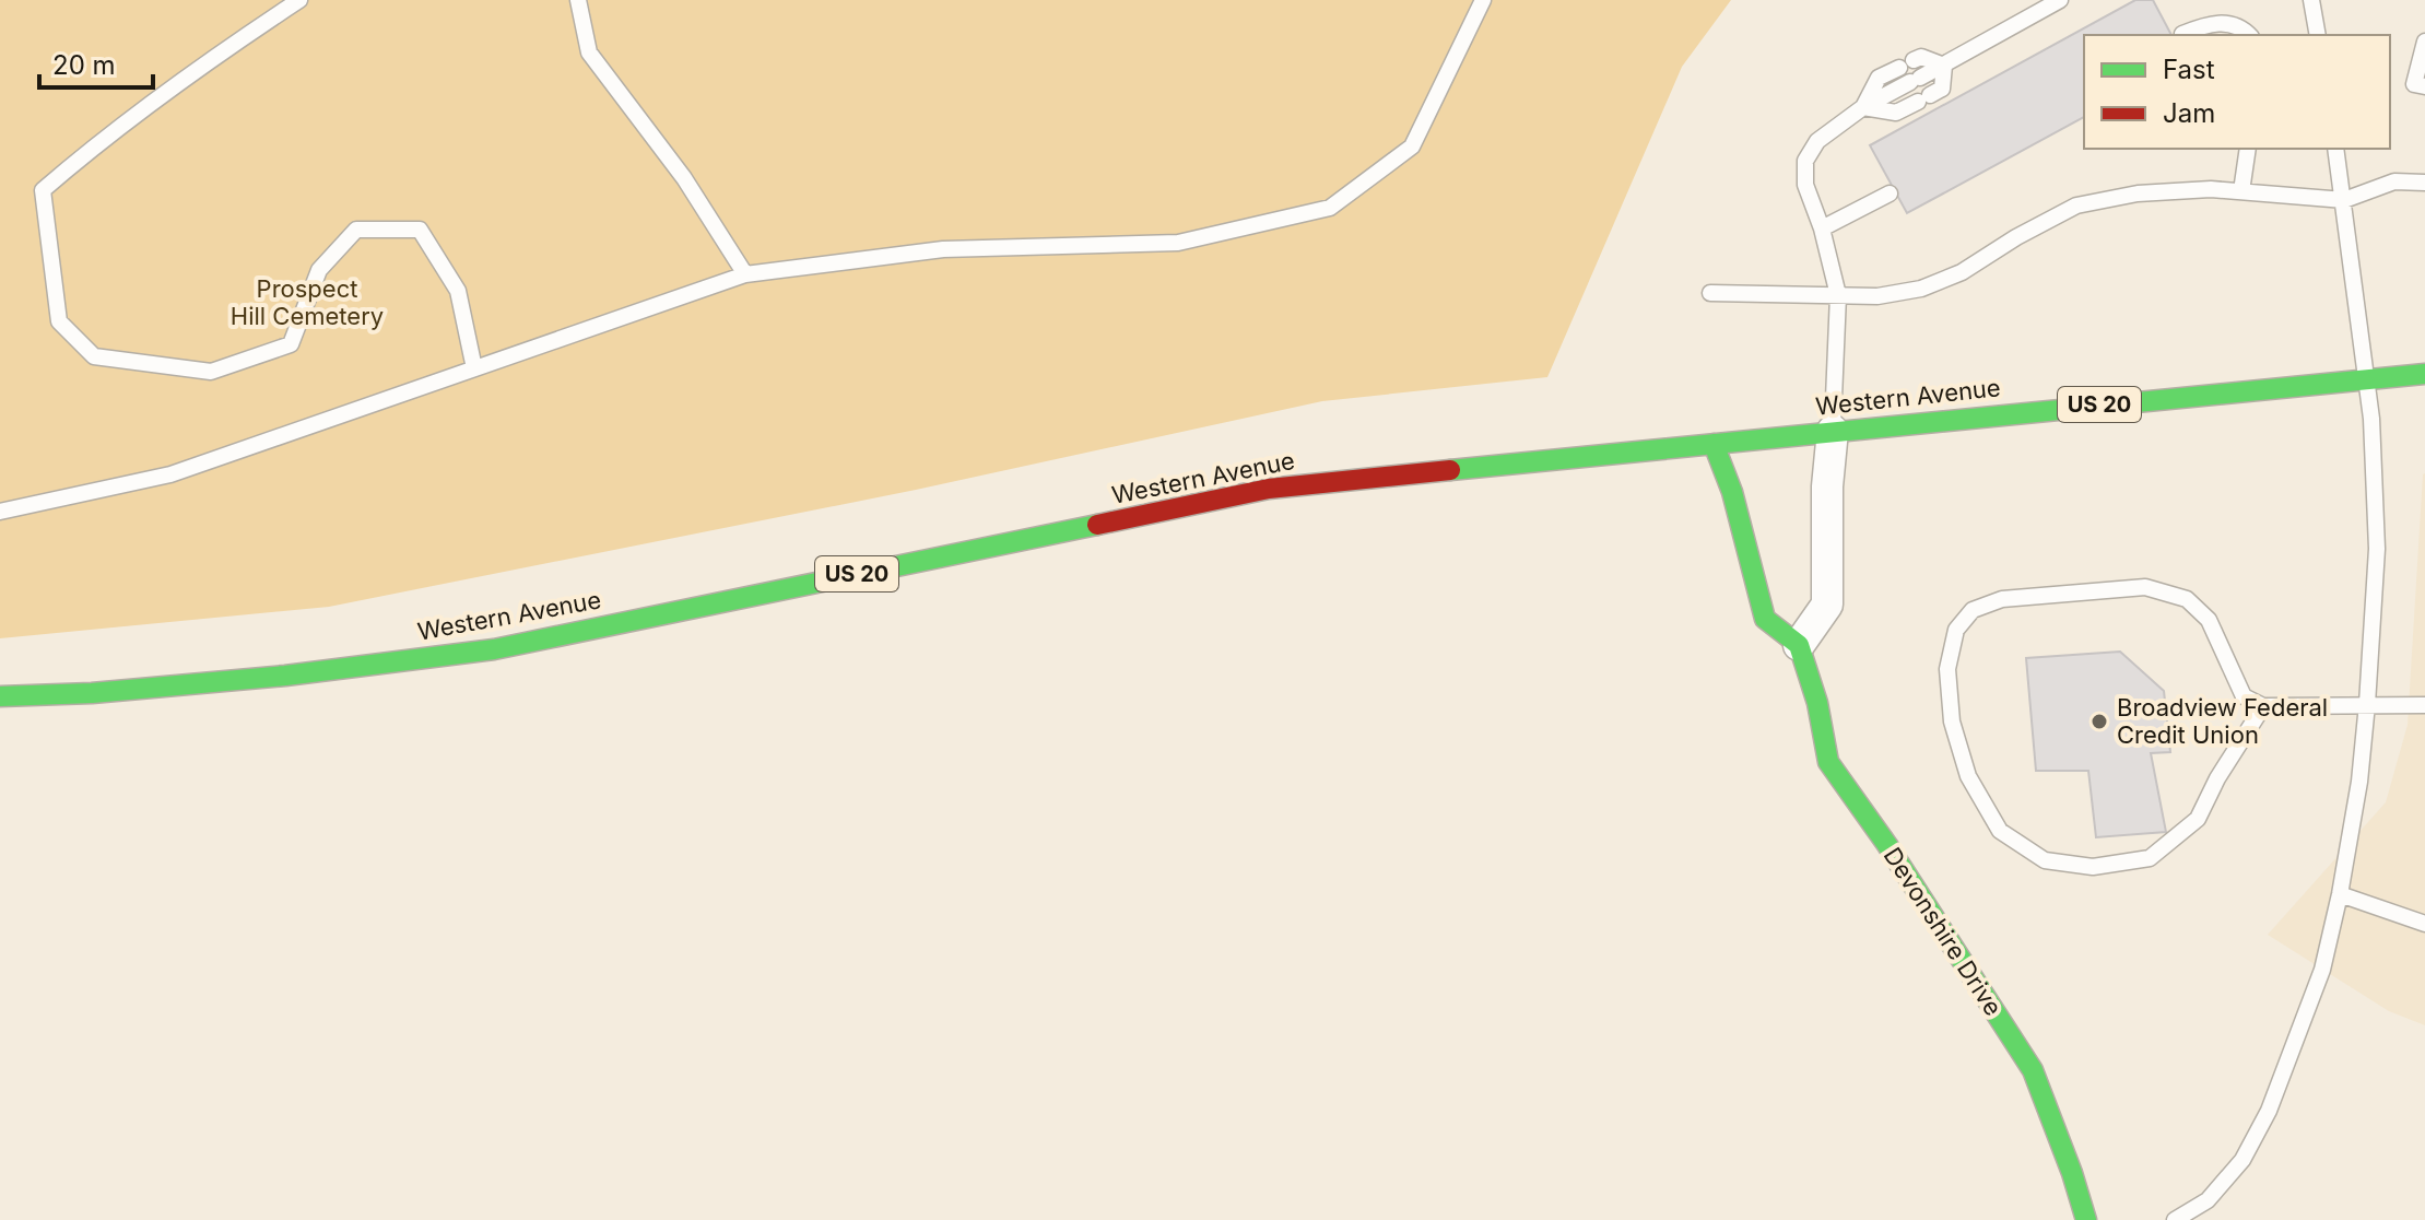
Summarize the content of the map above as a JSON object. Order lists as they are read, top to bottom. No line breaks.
{"streets":{"main road":["Western Avenue","US 20","Devonshire Drive"]},"parks":["Prospect Hill Cemetery"],"places":["Broadview Federal Credit Union"],"legend":["Fast","Jam"],"scale_bar":"20 m"}
